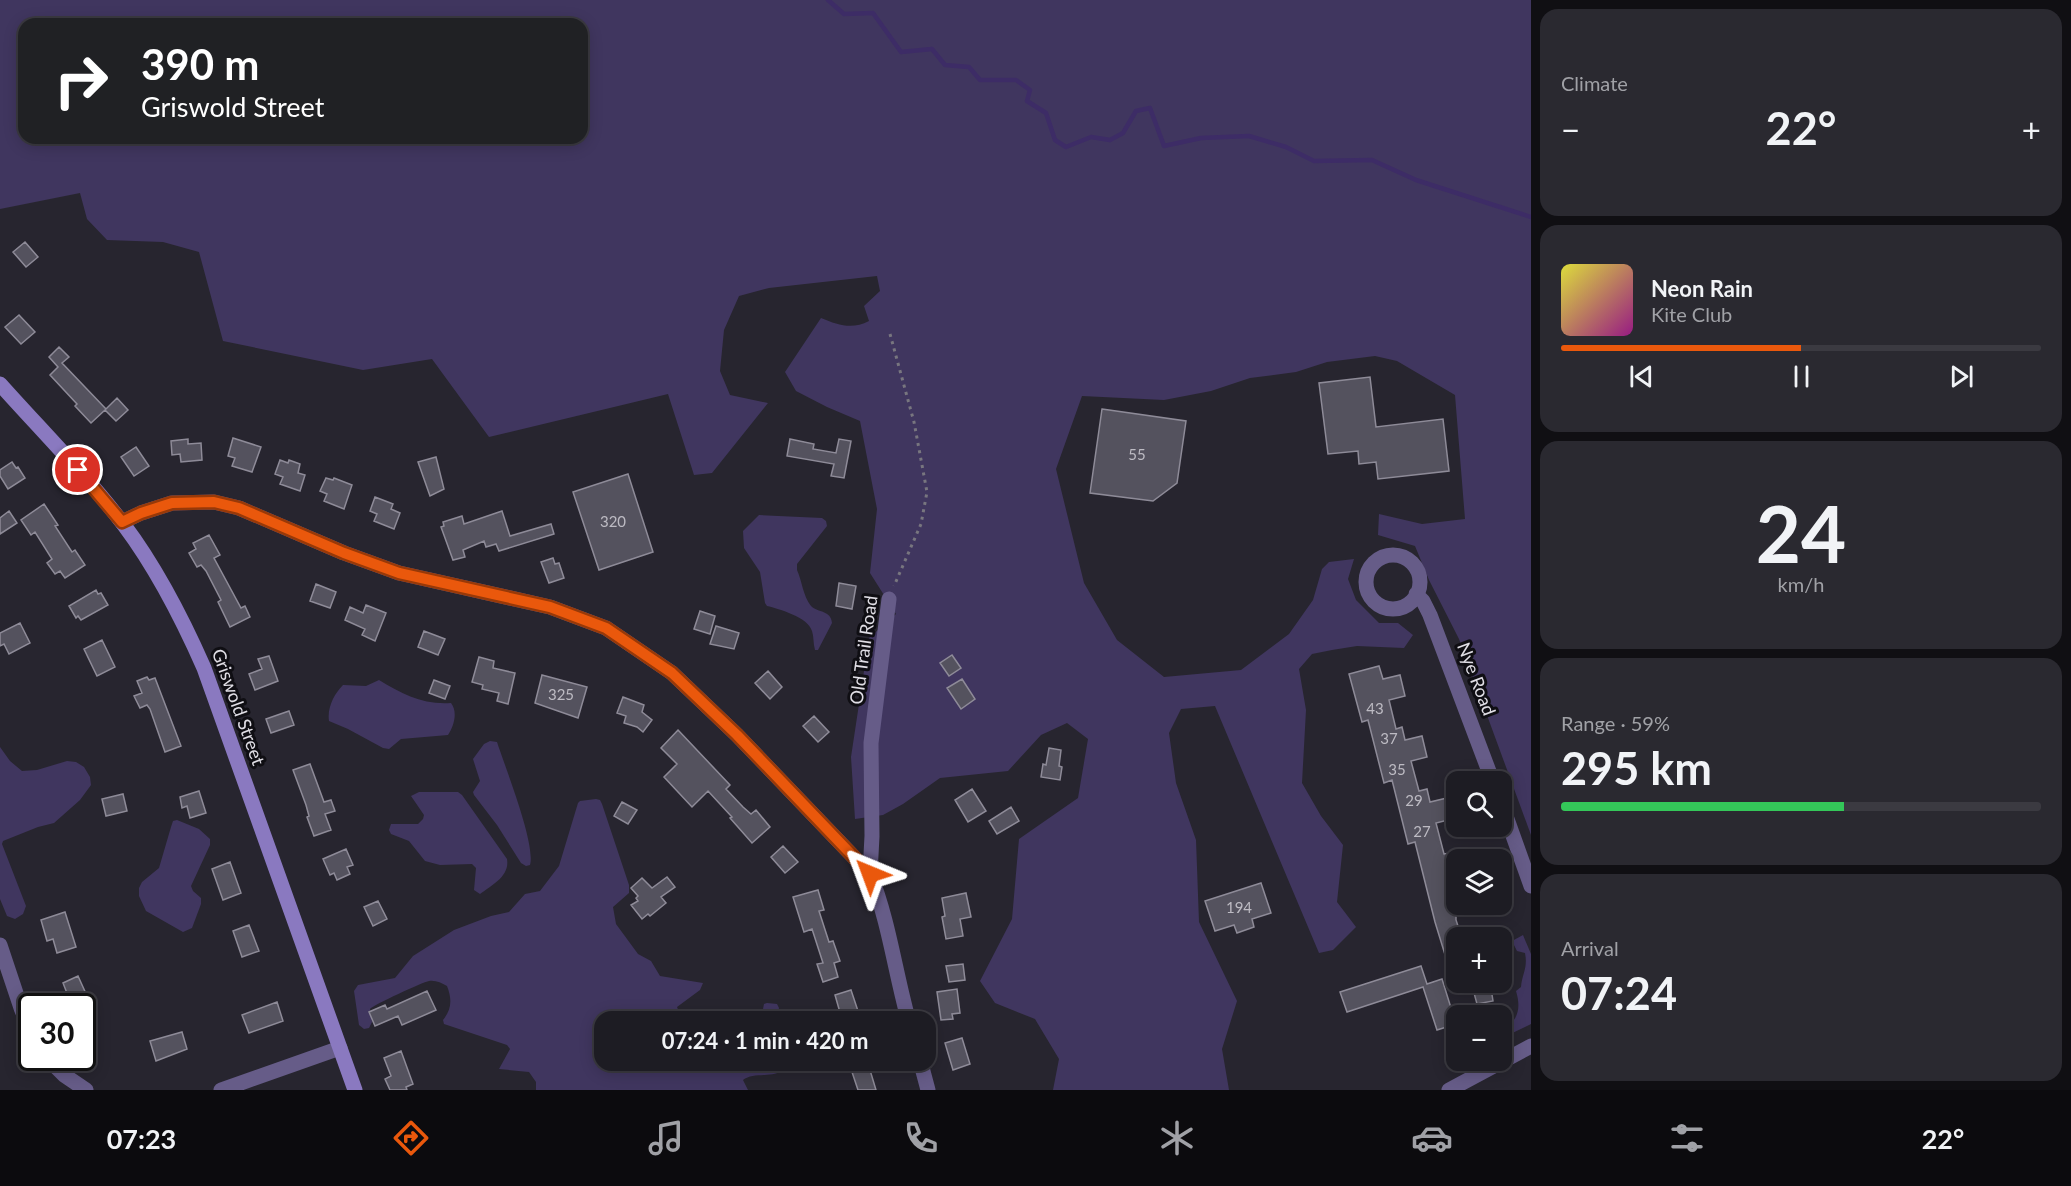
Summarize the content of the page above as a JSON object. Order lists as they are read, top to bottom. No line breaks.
{"streets":{"main road":["Griswold Street"],"street":["Old Trail Road","Nye Road"]},"house_numbers":["55","320","325","43","37","35","29","27","194"],"page":{"tile":["Climate",["24","km/h"],["Range · 59%","295 km"],["Arrival","07:24"]],"turn":["390 m","Griswold Street"],"heat":["−","22°","+"],"song":["Neon Rain","Kite Club"],"map_buttons":["+","−"],"limit":"30","trip":"07:24 · 1 min · 420 m","tabs":["07:23","22°"]}}
